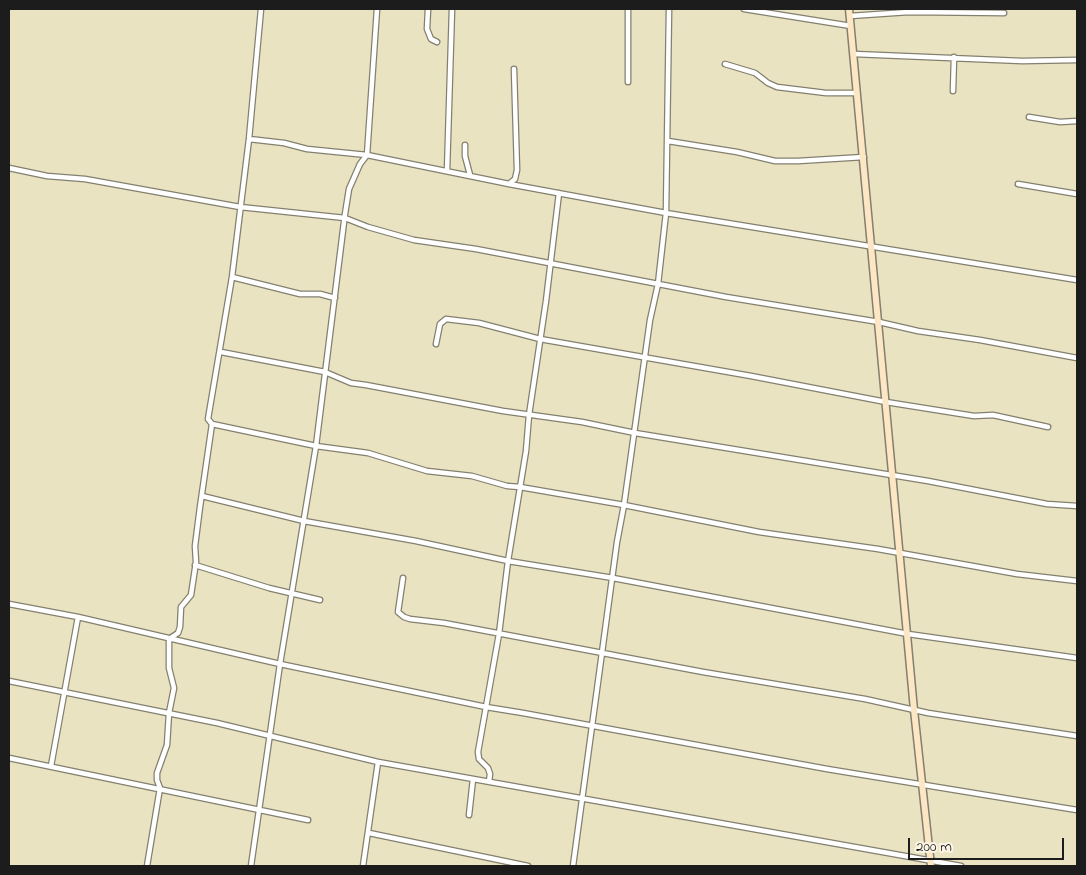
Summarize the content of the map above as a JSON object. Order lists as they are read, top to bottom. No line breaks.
{"scale_bar":"200 m"}
